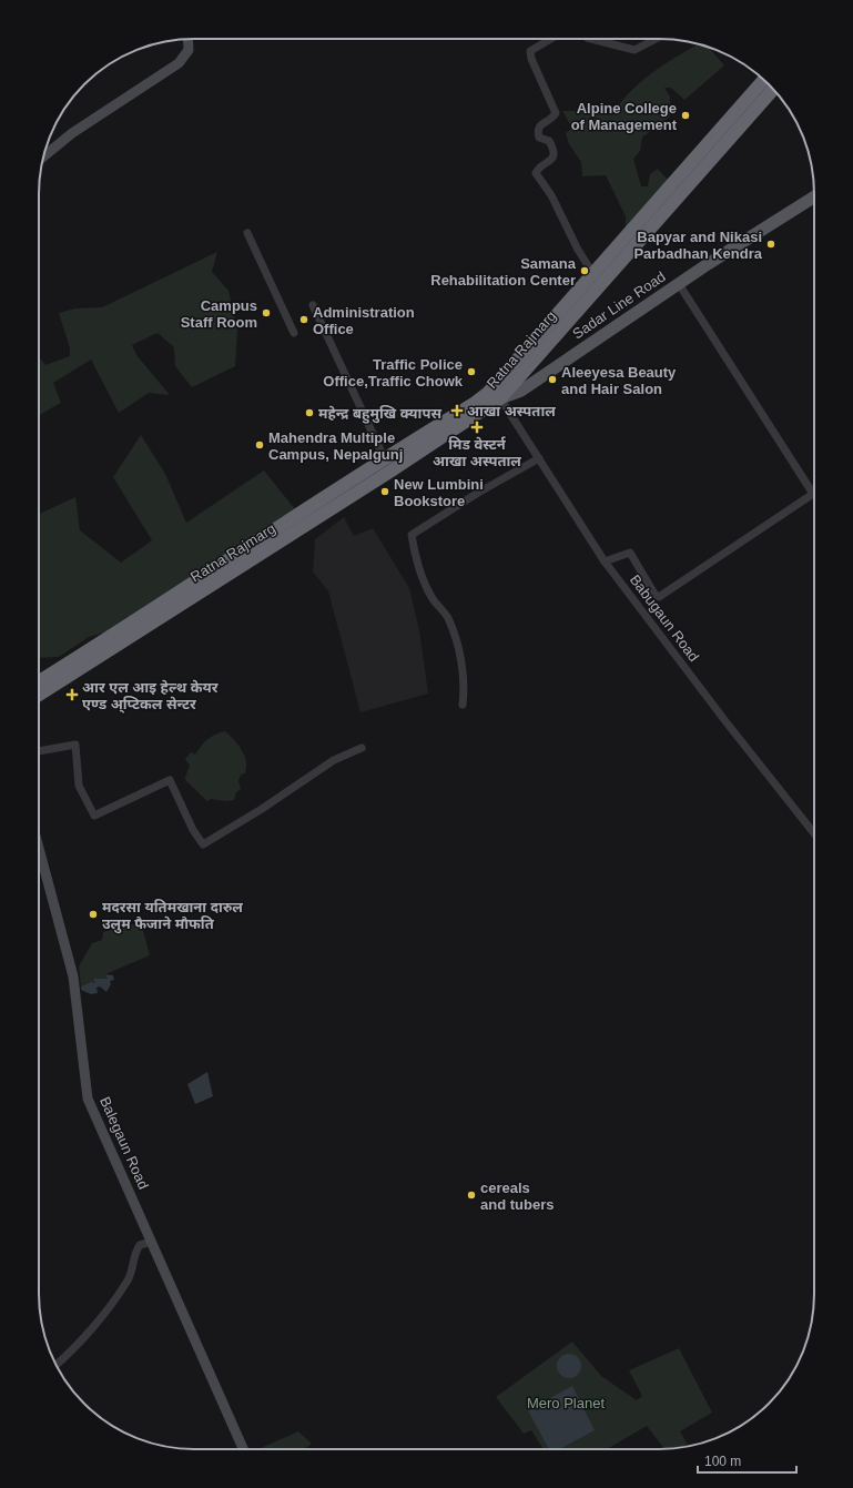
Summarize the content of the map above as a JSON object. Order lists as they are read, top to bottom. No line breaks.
{"streets":{"highway":["Ratna Rajmarg"],"main road":["Sadar Line Road"],"street":["Babugaun Road","Balegaun Road"]},"crossings":[["Sadar Line Road","Ratna Rajmarg"],["Sadar Line Road","Babugaun Road"],["Ratna Rajmarg","Babugaun Road"]],"parks":["Mero Planet"],"places":{"other":["Alpine College of Management","Bapyar and Nikasi Parbadhan Kendra","Samana Rehabilitation Center","Campus Staff Room","Administration Office","Traffic Police Office,Traffic Chowk","Aleeyesa Beauty and Hair Salon","महेन्द्र बहुमुखि क्यापस","Mahendra Multiple Campus, Nepalgunj","New Lumbini Bookstore","मदरसा यतिमखाना दारुल उलुम फैजाने माैफति","cereals and tubers"],"health":["आखा अस्पताल","मिड वेस्टर्न आखा अस्पताल","आर एल आइ हेल्थ केयर एण्ड अ्प्टिकल सेन्टर"]},"scale_bar":"100 m"}
